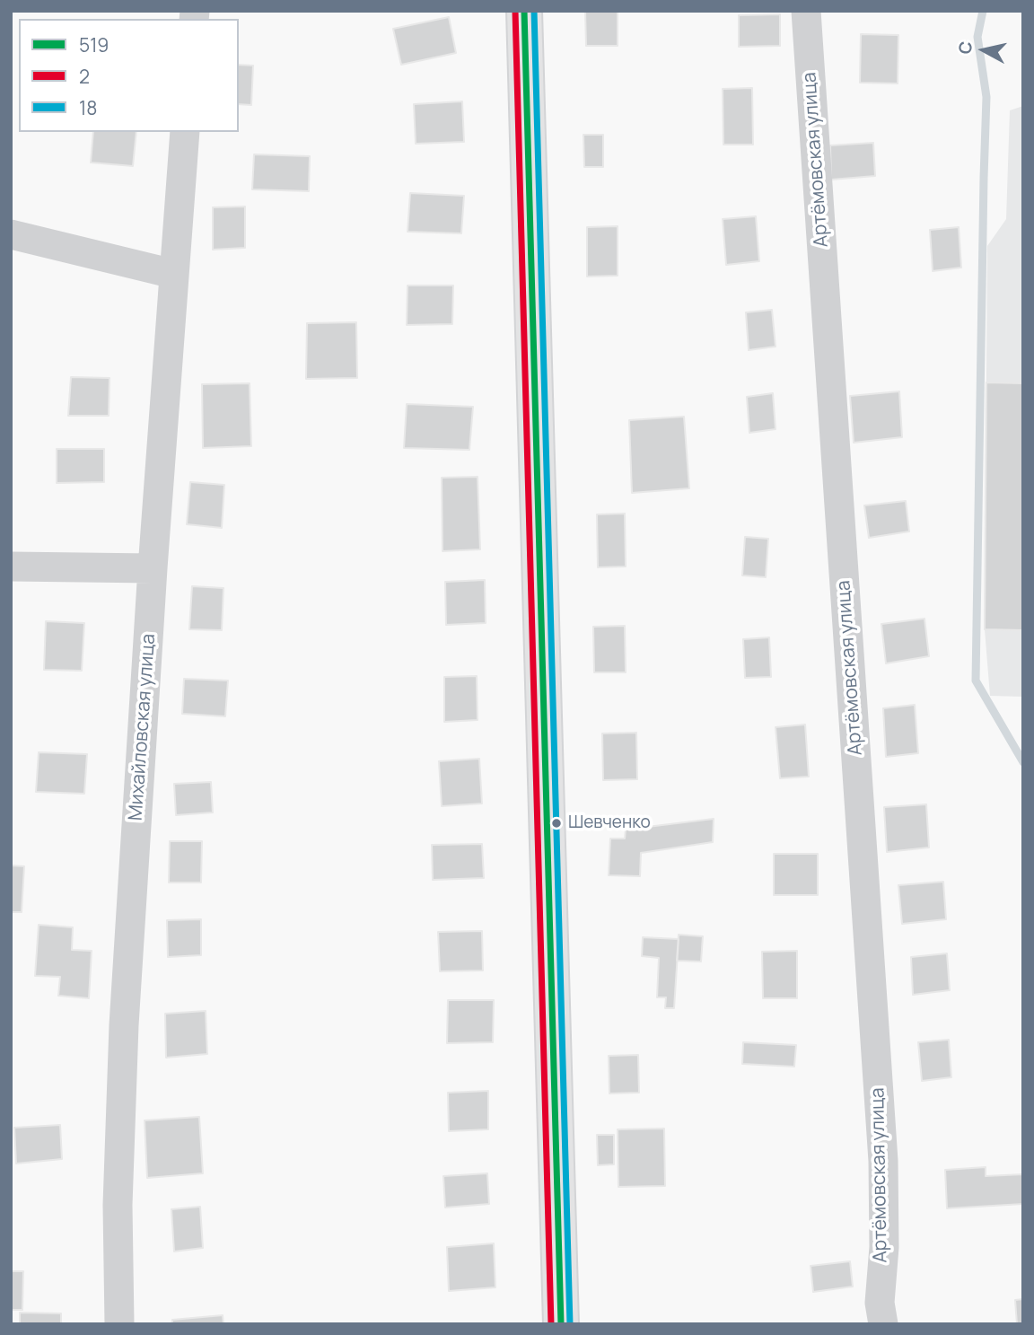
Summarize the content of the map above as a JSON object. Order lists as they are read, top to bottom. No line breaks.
{"streets":{"street":["Артёмовская улица","Михайловская улица"]},"places":["Шевченко"],"lines":["transit line 519","transit line 2","transit line 18"],"legend":["519","2","18"],"north":"left"}
